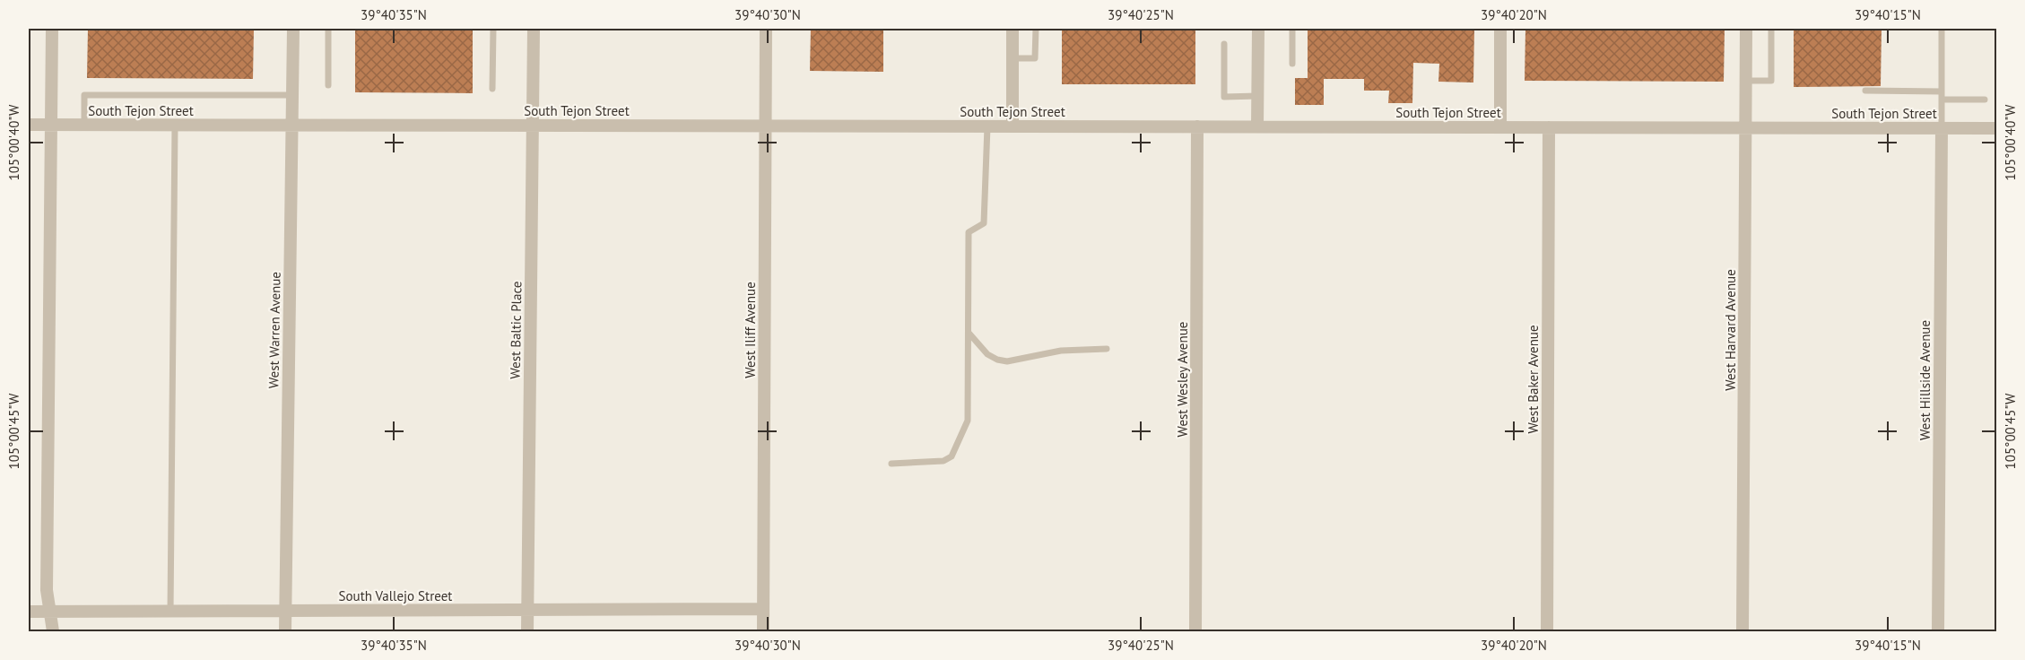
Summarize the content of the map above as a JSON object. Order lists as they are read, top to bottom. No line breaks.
{"streets":{"street":["South Tejon Street","West Warren Avenue","West Baltic Place","West Iliff Avenue","West Harvard Avenue","West Wesley Avenue","West Baker Avenue","West Hillside Avenue","South Vallejo Street"]},"crossings":[["South Tejon Street","West Warren Avenue"],["South Tejon Street","West Baltic Place"],["South Tejon Street","West Iliff Avenue"],["South Tejon Street","West Harvard Avenue"],["South Tejon Street","West Wesley Avenue"],["South Tejon Street","West Baker Avenue"],["South Tejon Street","West Hillside Avenue"],["West Warren Avenue","South Vallejo Street"],["West Baltic Place","South Vallejo Street"],["West Iliff Avenue","South Vallejo Street"]],"coordinates":["39°40'35\"N","39°40'30\"N","39°40'25\"N","39°40'20\"N","39°40'15\"N","105°00'40\"W","105°00'45\"W"]}
